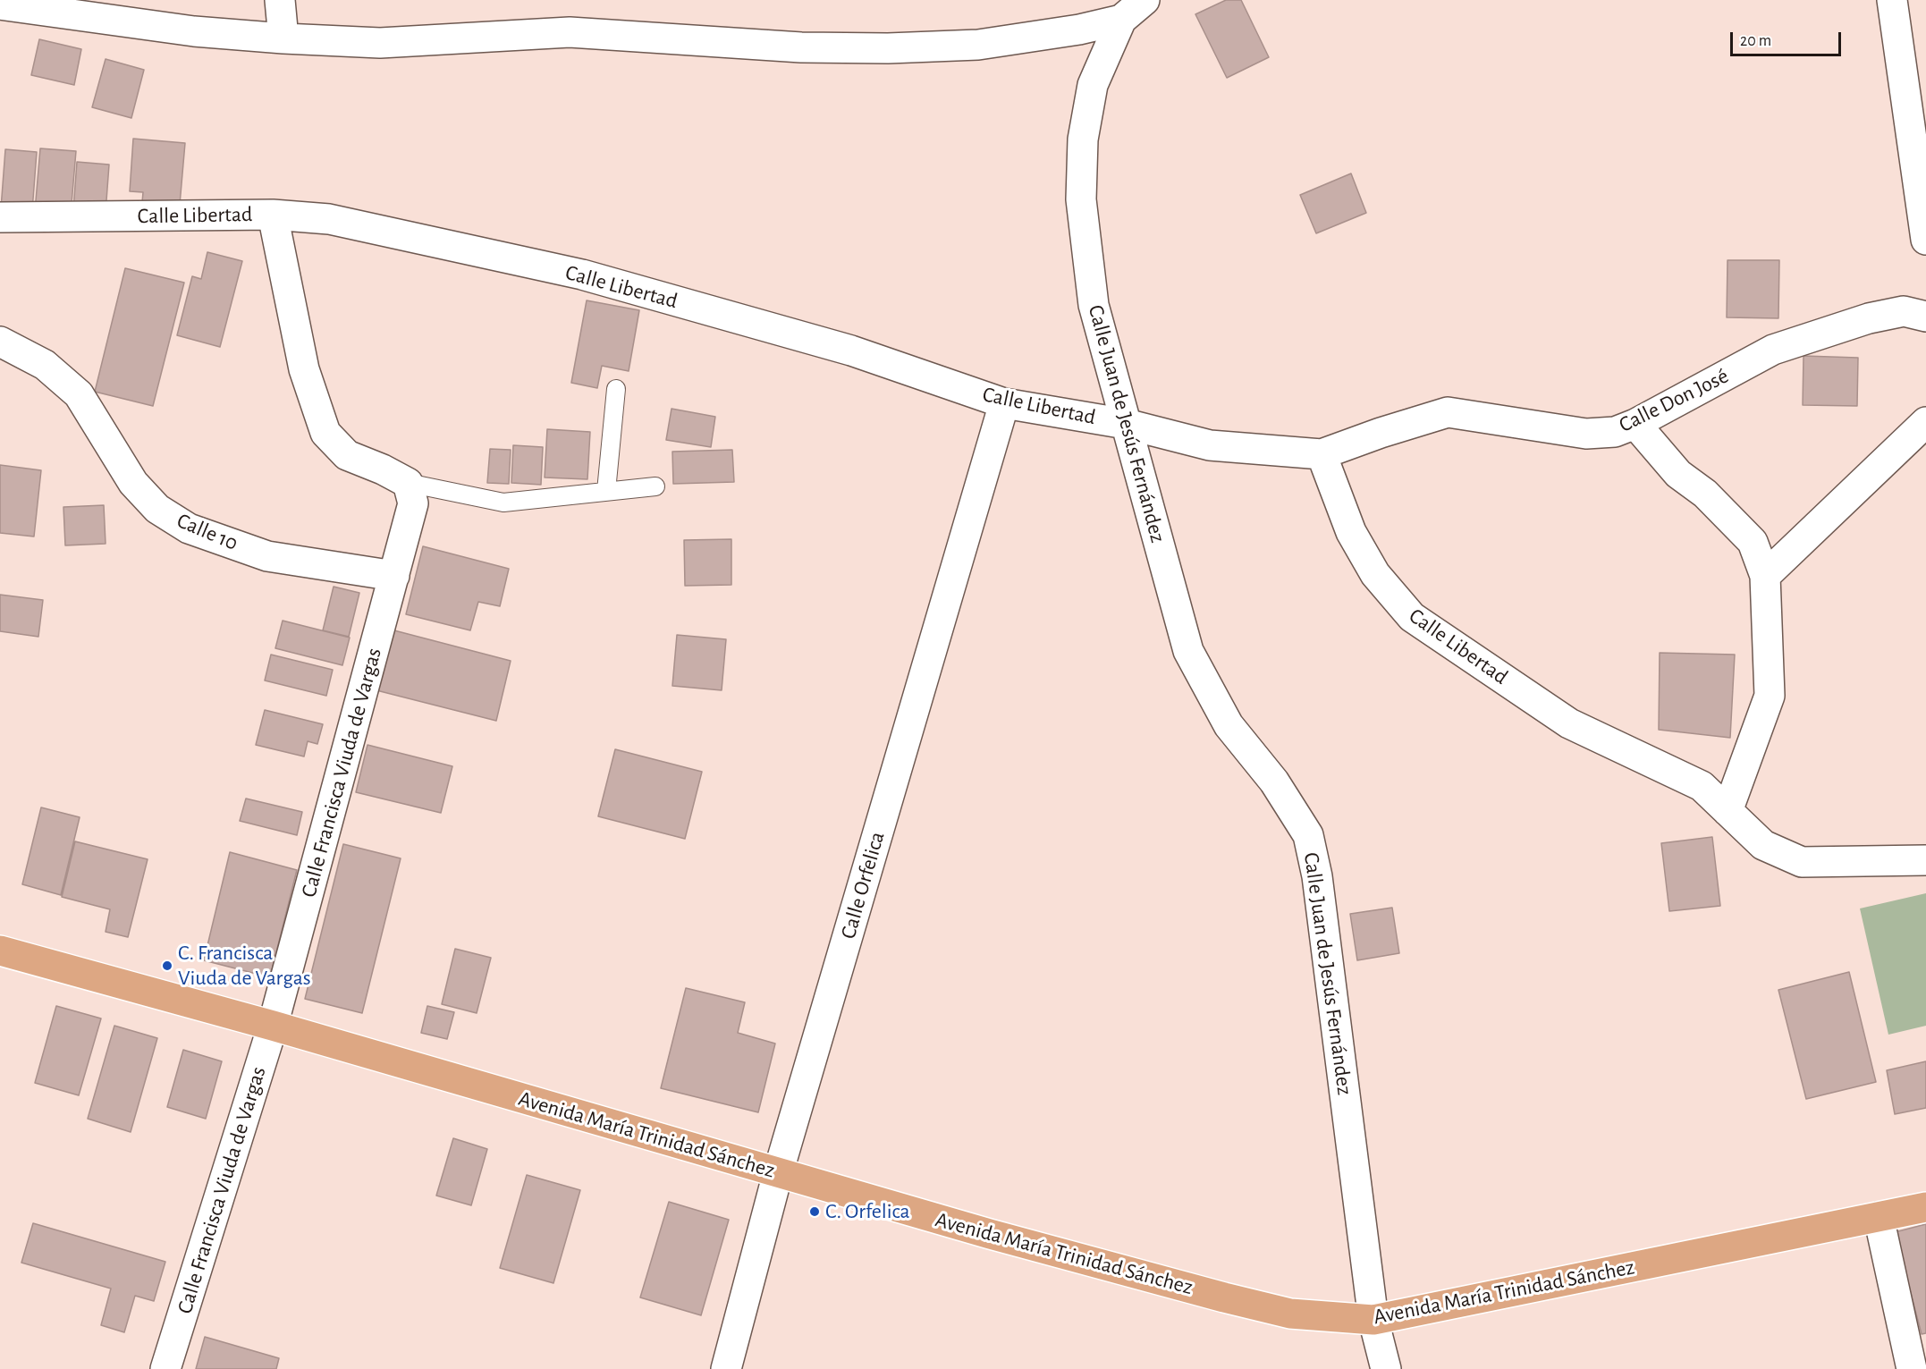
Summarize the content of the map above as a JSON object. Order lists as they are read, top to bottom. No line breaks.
{"streets":{"main road":["Avenida María Trinidad Sánchez"],"street":["Calle Libertad","Calle Don José","Calle Juan de Jesús Fernández","Calle 10","Calle Francisca Viuda de Vargas","Calle Orfelica"]},"crossings":[["Calle Libertad","Calle Don José"],["Calle Libertad","Calle Juan de Jesús Fernández"],["Calle Libertad","Calle Orfelica"],["Calle Juan de Jesús Fernández","Avenida María Trinidad Sánchez"],["Calle 10","Calle Francisca Viuda de Vargas"],["Calle Francisca Viuda de Vargas","Avenida María Trinidad Sánchez"],["Calle Orfelica","Avenida María Trinidad Sánchez"]],"places":["C. Francisca Viuda de Vargas","C. Orfelica"],"scale_bar":"20 m"}
